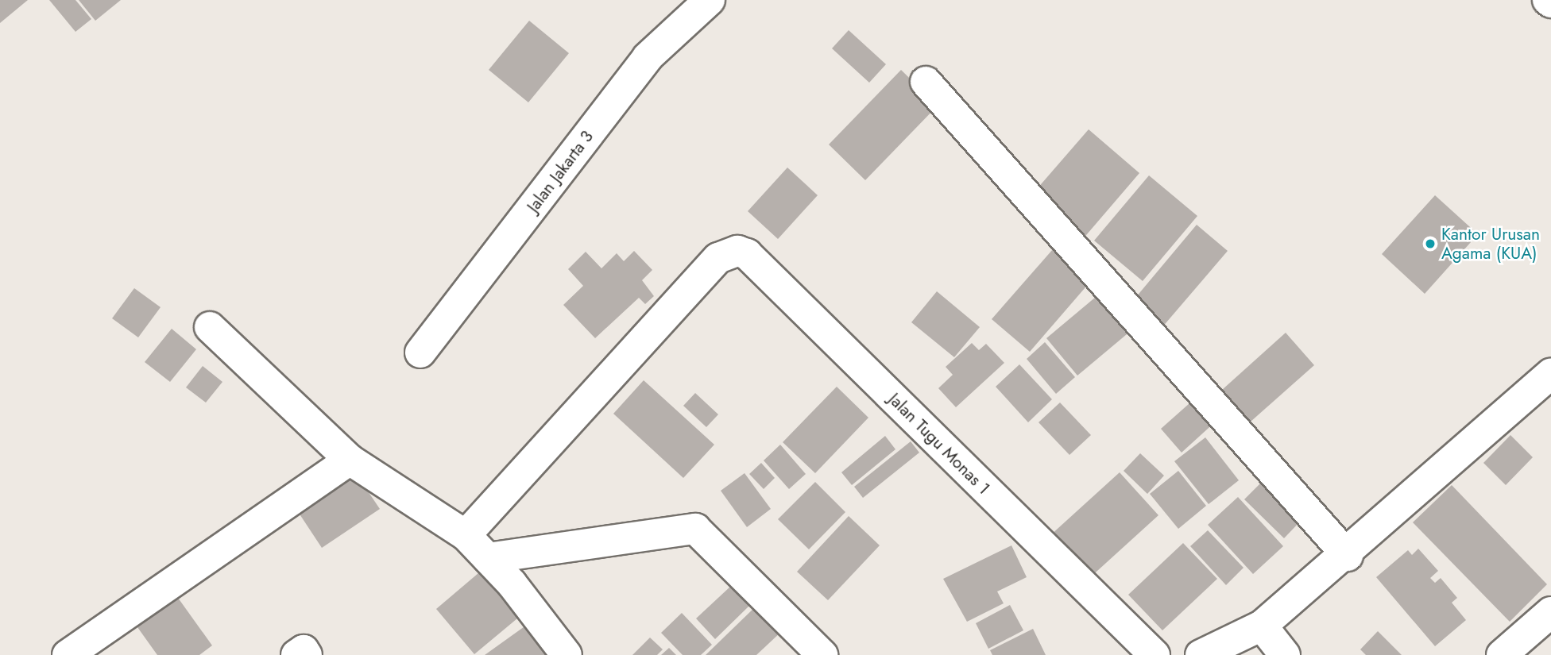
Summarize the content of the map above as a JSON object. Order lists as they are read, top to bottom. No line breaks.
{"streets":{"street":["Jalan Jakarta 3","Jalan Tugu Monas 1"]},"places":["Kantor Urusan Agama (KUA)"]}
